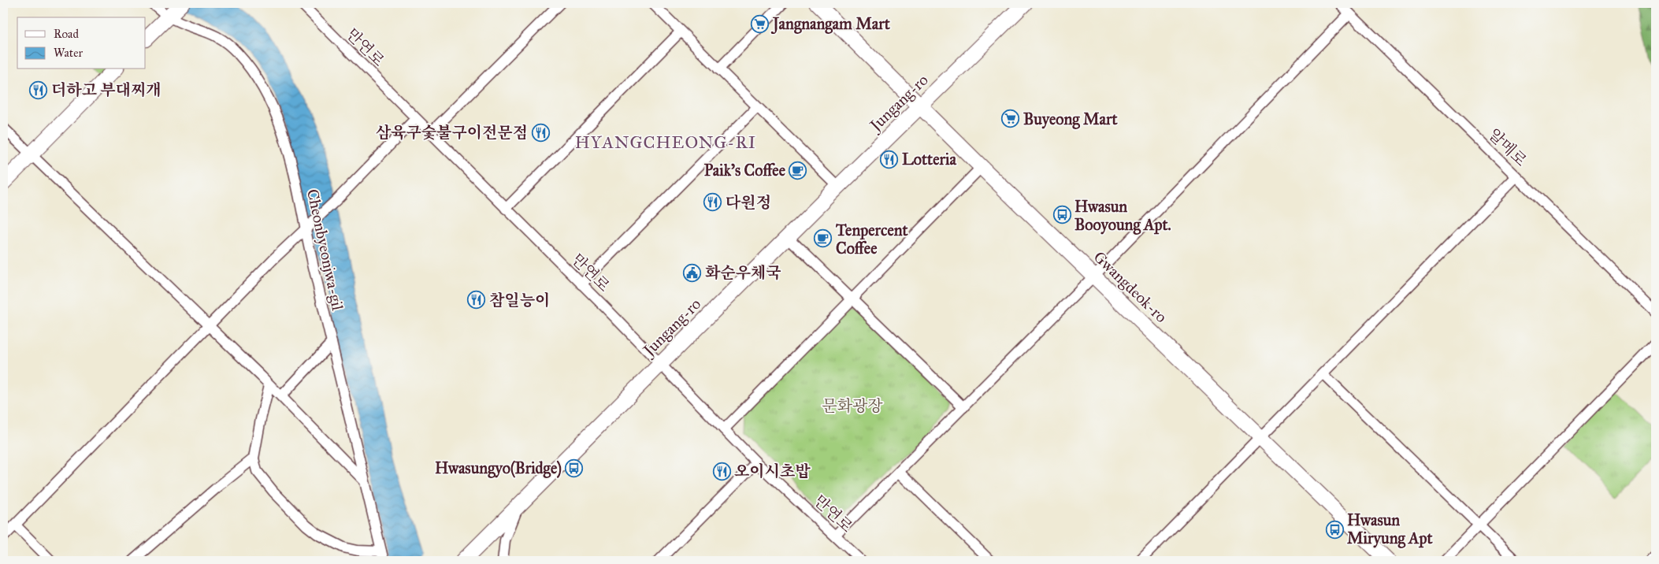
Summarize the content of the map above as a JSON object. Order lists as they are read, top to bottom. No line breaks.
{"streets":{"street":["만연로","Jungang-ro","알메로","Cheonbyeonjwa-gil","Gwangdeok-ro"]},"crossings":[["만연로","Jungang-ro"],["Jungang-ro","Gwangdeok-ro"]],"districts":["HYANGCHEONG-RI"],"parks":["문화광장"],"places":{"supermarket":["Jangnangam Mart","Buyeong Mart"],"restaurant":["더하고 부대찌개","삼육구숯불구이전문점","Lotteria","다원정","참일능이","오이시초밥"],"cafe":["Paik's Coffee","Tenpercent Coffee"],"bus stop":["Hwasun Booyoung Apt.","Hwasungyo(Bridge)","Hwasun Miryung Apt"],"public building":["화순우체국"]},"legend":["Road","Water"]}
